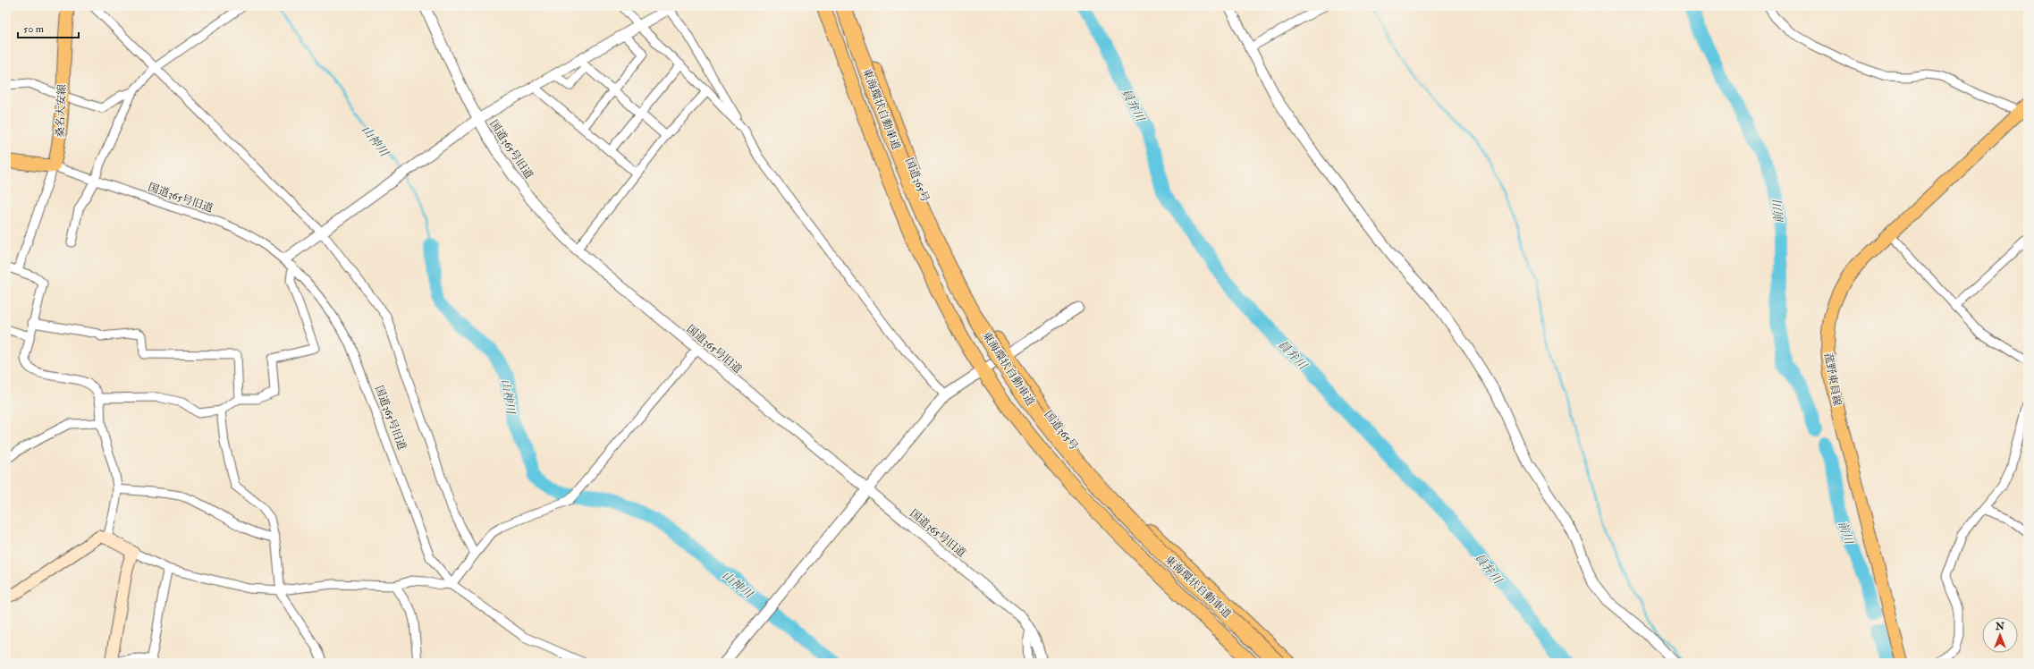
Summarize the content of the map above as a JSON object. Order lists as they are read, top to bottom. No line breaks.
{"streets":{"highway":["東海環状自動車道","国道365号"],"main road":["桑名大安線","菰野東員線"],"street":["国道365号旧道"]},"crossings":[["桑名大安線","国道365号旧道"]],"water":["員弁川","山神川","前川"],"scale_bar":"50 m","north":"top"}
